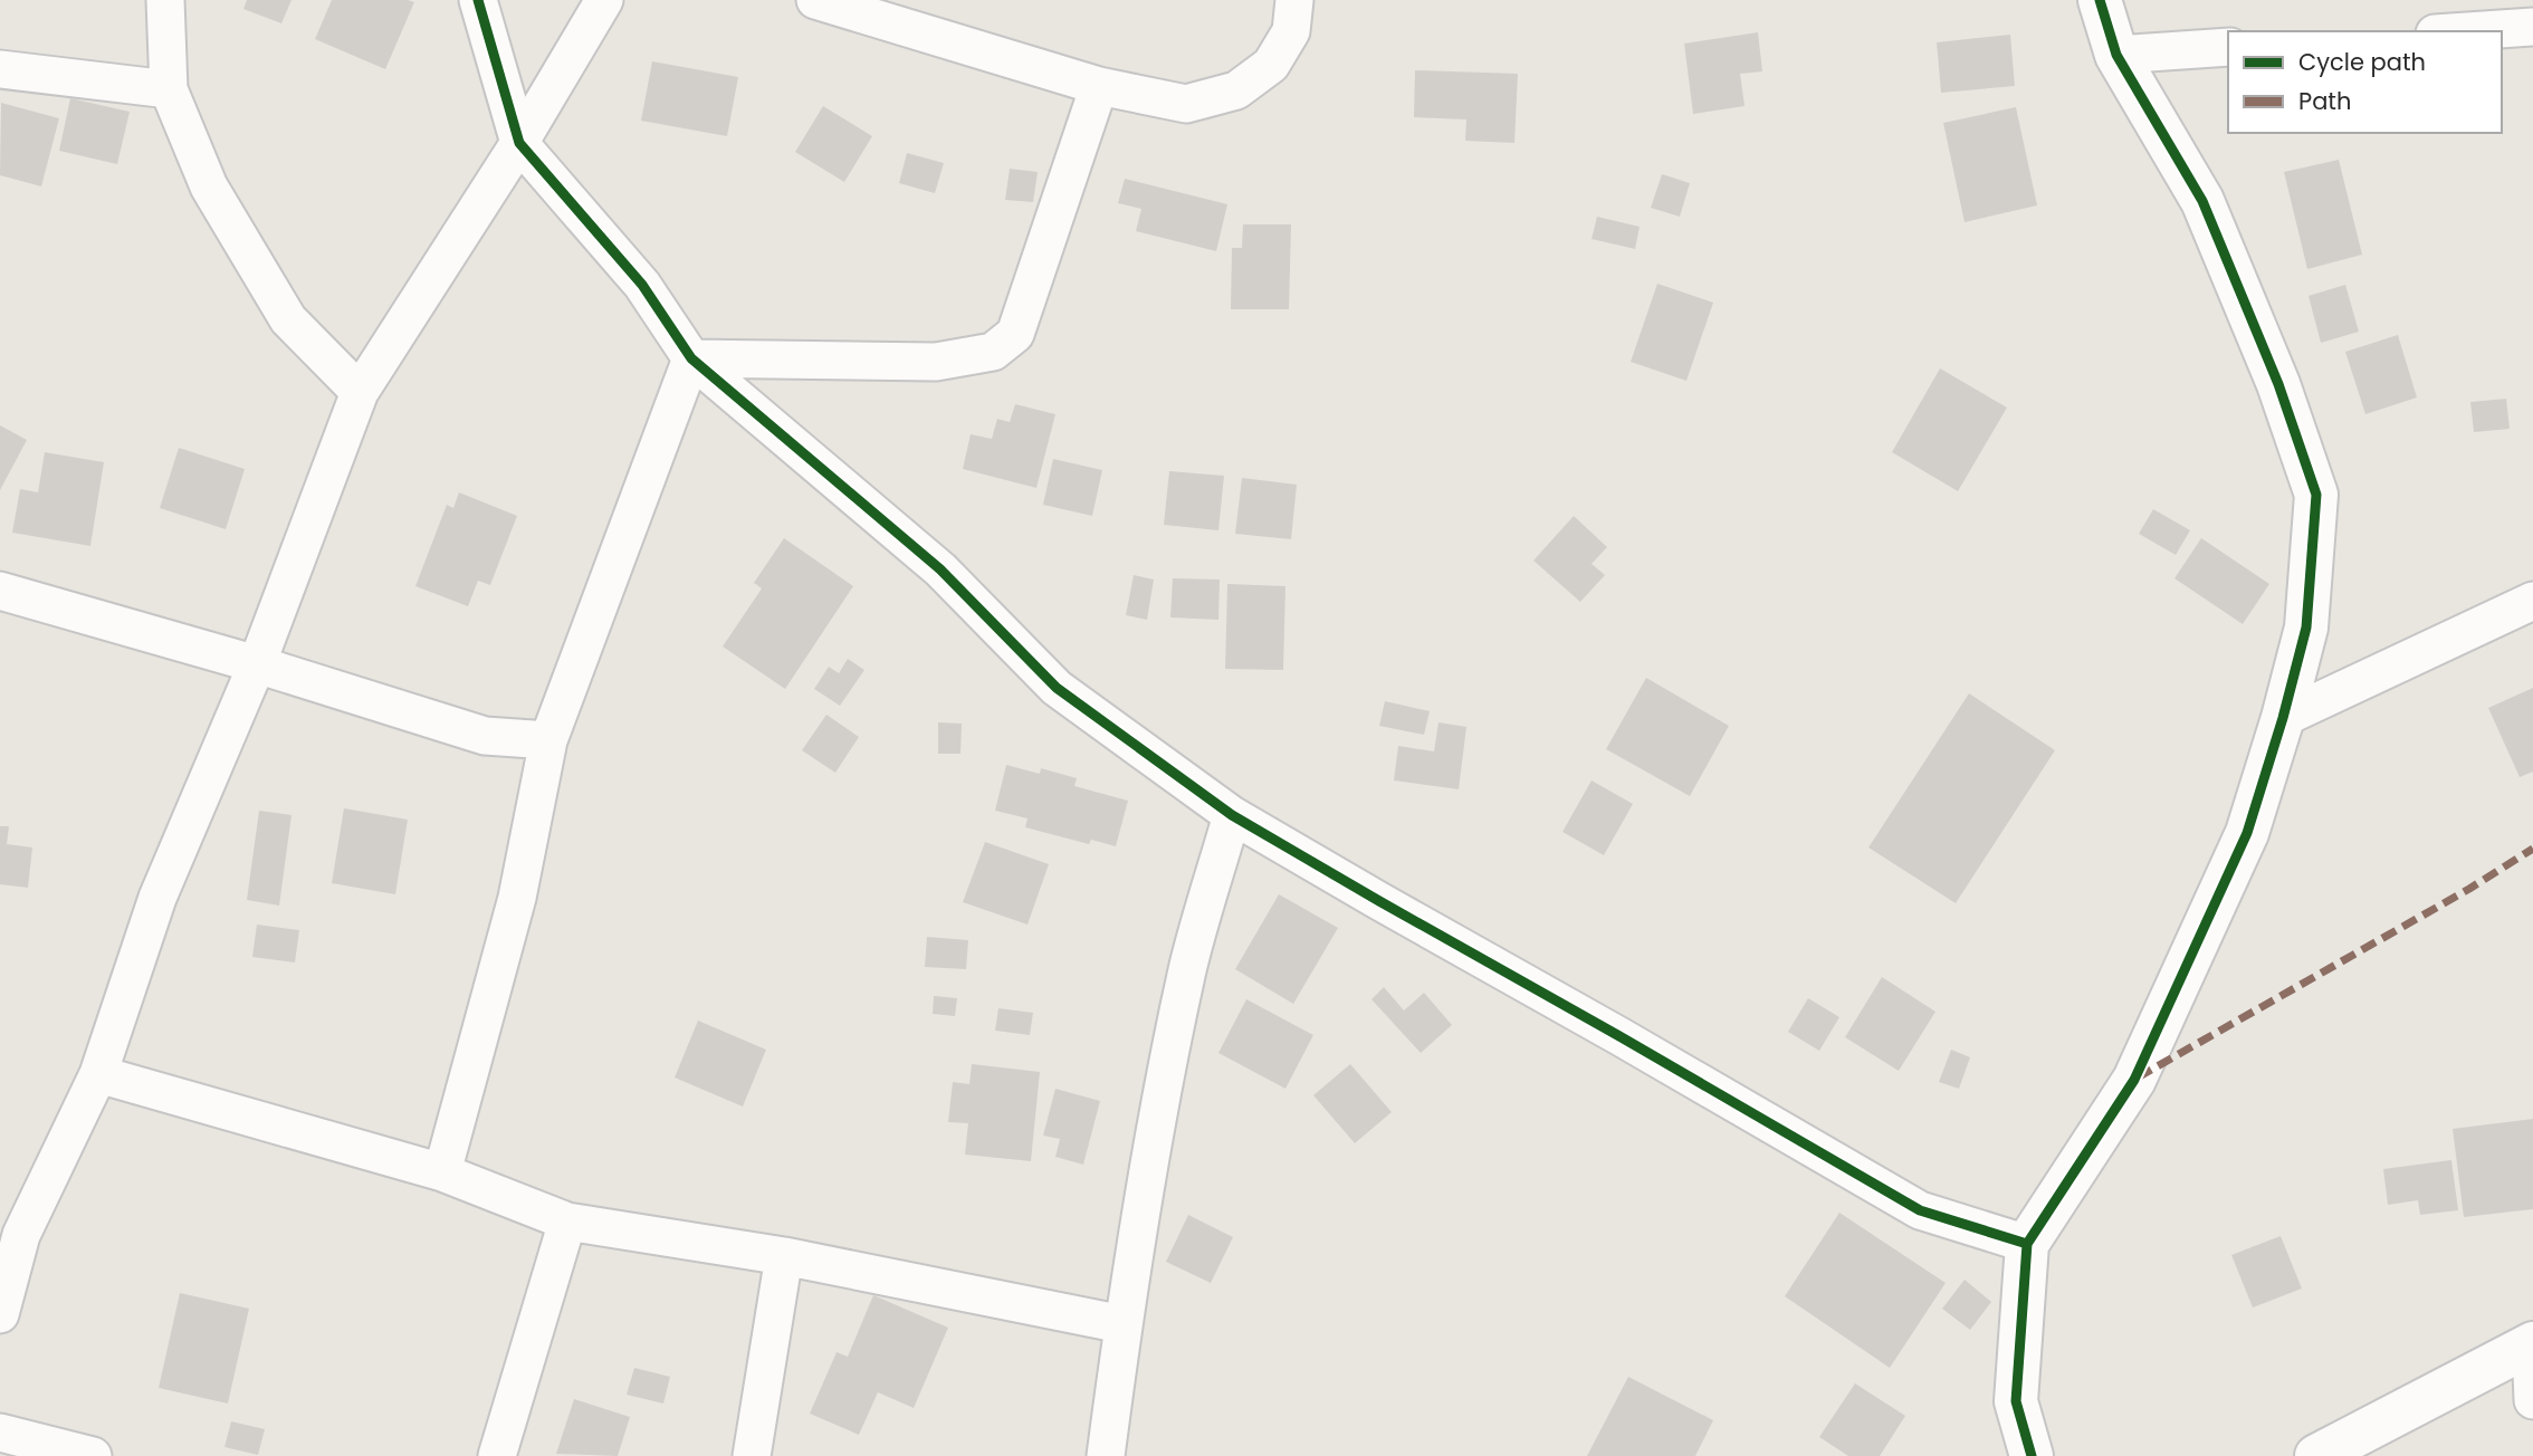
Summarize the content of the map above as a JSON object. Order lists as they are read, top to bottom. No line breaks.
{"legend":["Cycle path","Path"]}
